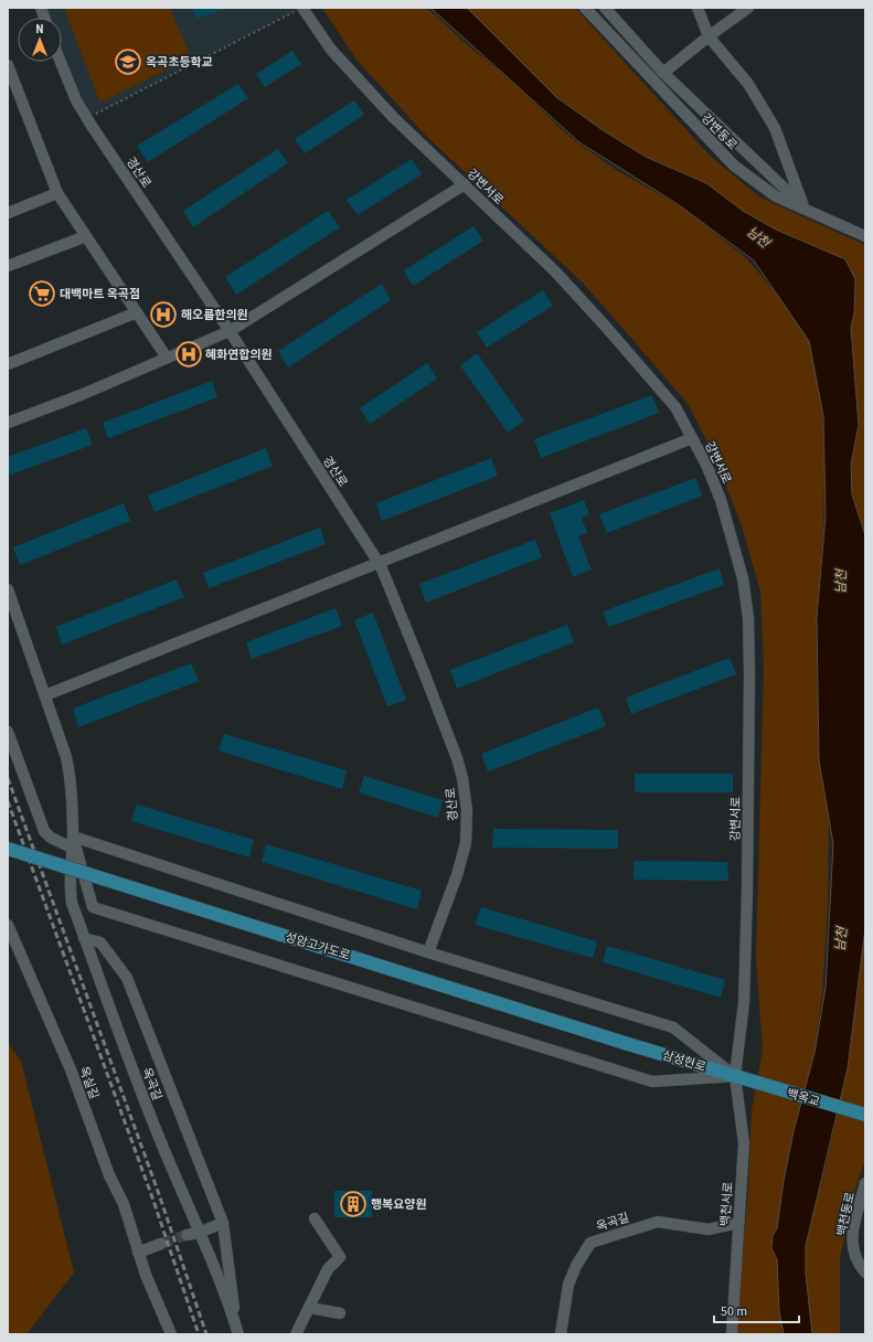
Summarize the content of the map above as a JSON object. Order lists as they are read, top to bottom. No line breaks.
{"streets":{"main road":["성암고가도로","삼성현로","백옥교"],"street":["강변동로","경산로","강변서로","옥실길","옥곡길","백천서로","백천동로"]},"crossings":[["강변서로","삼성현로"],["강변서로","백옥교"],["강변서로","백천서로"],["성암고가도로","삼성현로"],["삼성현로","백옥교"],["삼성현로","백천서로"],["옥곡길","백천서로"],["백옥교","백천서로"]],"water":["남천"],"places":{"school or university":["옥곡초등학교"],"supermarket":["대백마트 옥곡점"],"hospital":["해오름한의원","혜화연합의원"],"building":["행복요양원"]},"scale_bar":"50 m","north":"top"}
